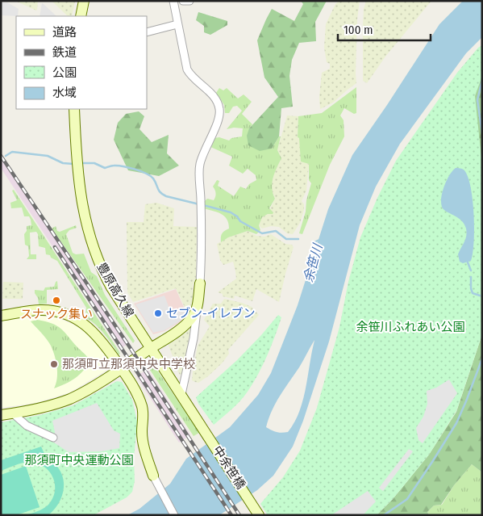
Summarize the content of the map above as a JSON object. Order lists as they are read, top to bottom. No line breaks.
{"streets":{"street":["豊原高久線","中余笹橋"]},"crossings":[["豊原高久線","中余笹橋"]],"water":["余笹川"],"parks":["余笹川ふれあい公園","那須町中央運動公園"],"places":["スナック集い","セブン-イレブン","那須町立那須中央中学校"],"legend":["道路","鉄道","公園","水域"],"scale_bar":"100 m"}
